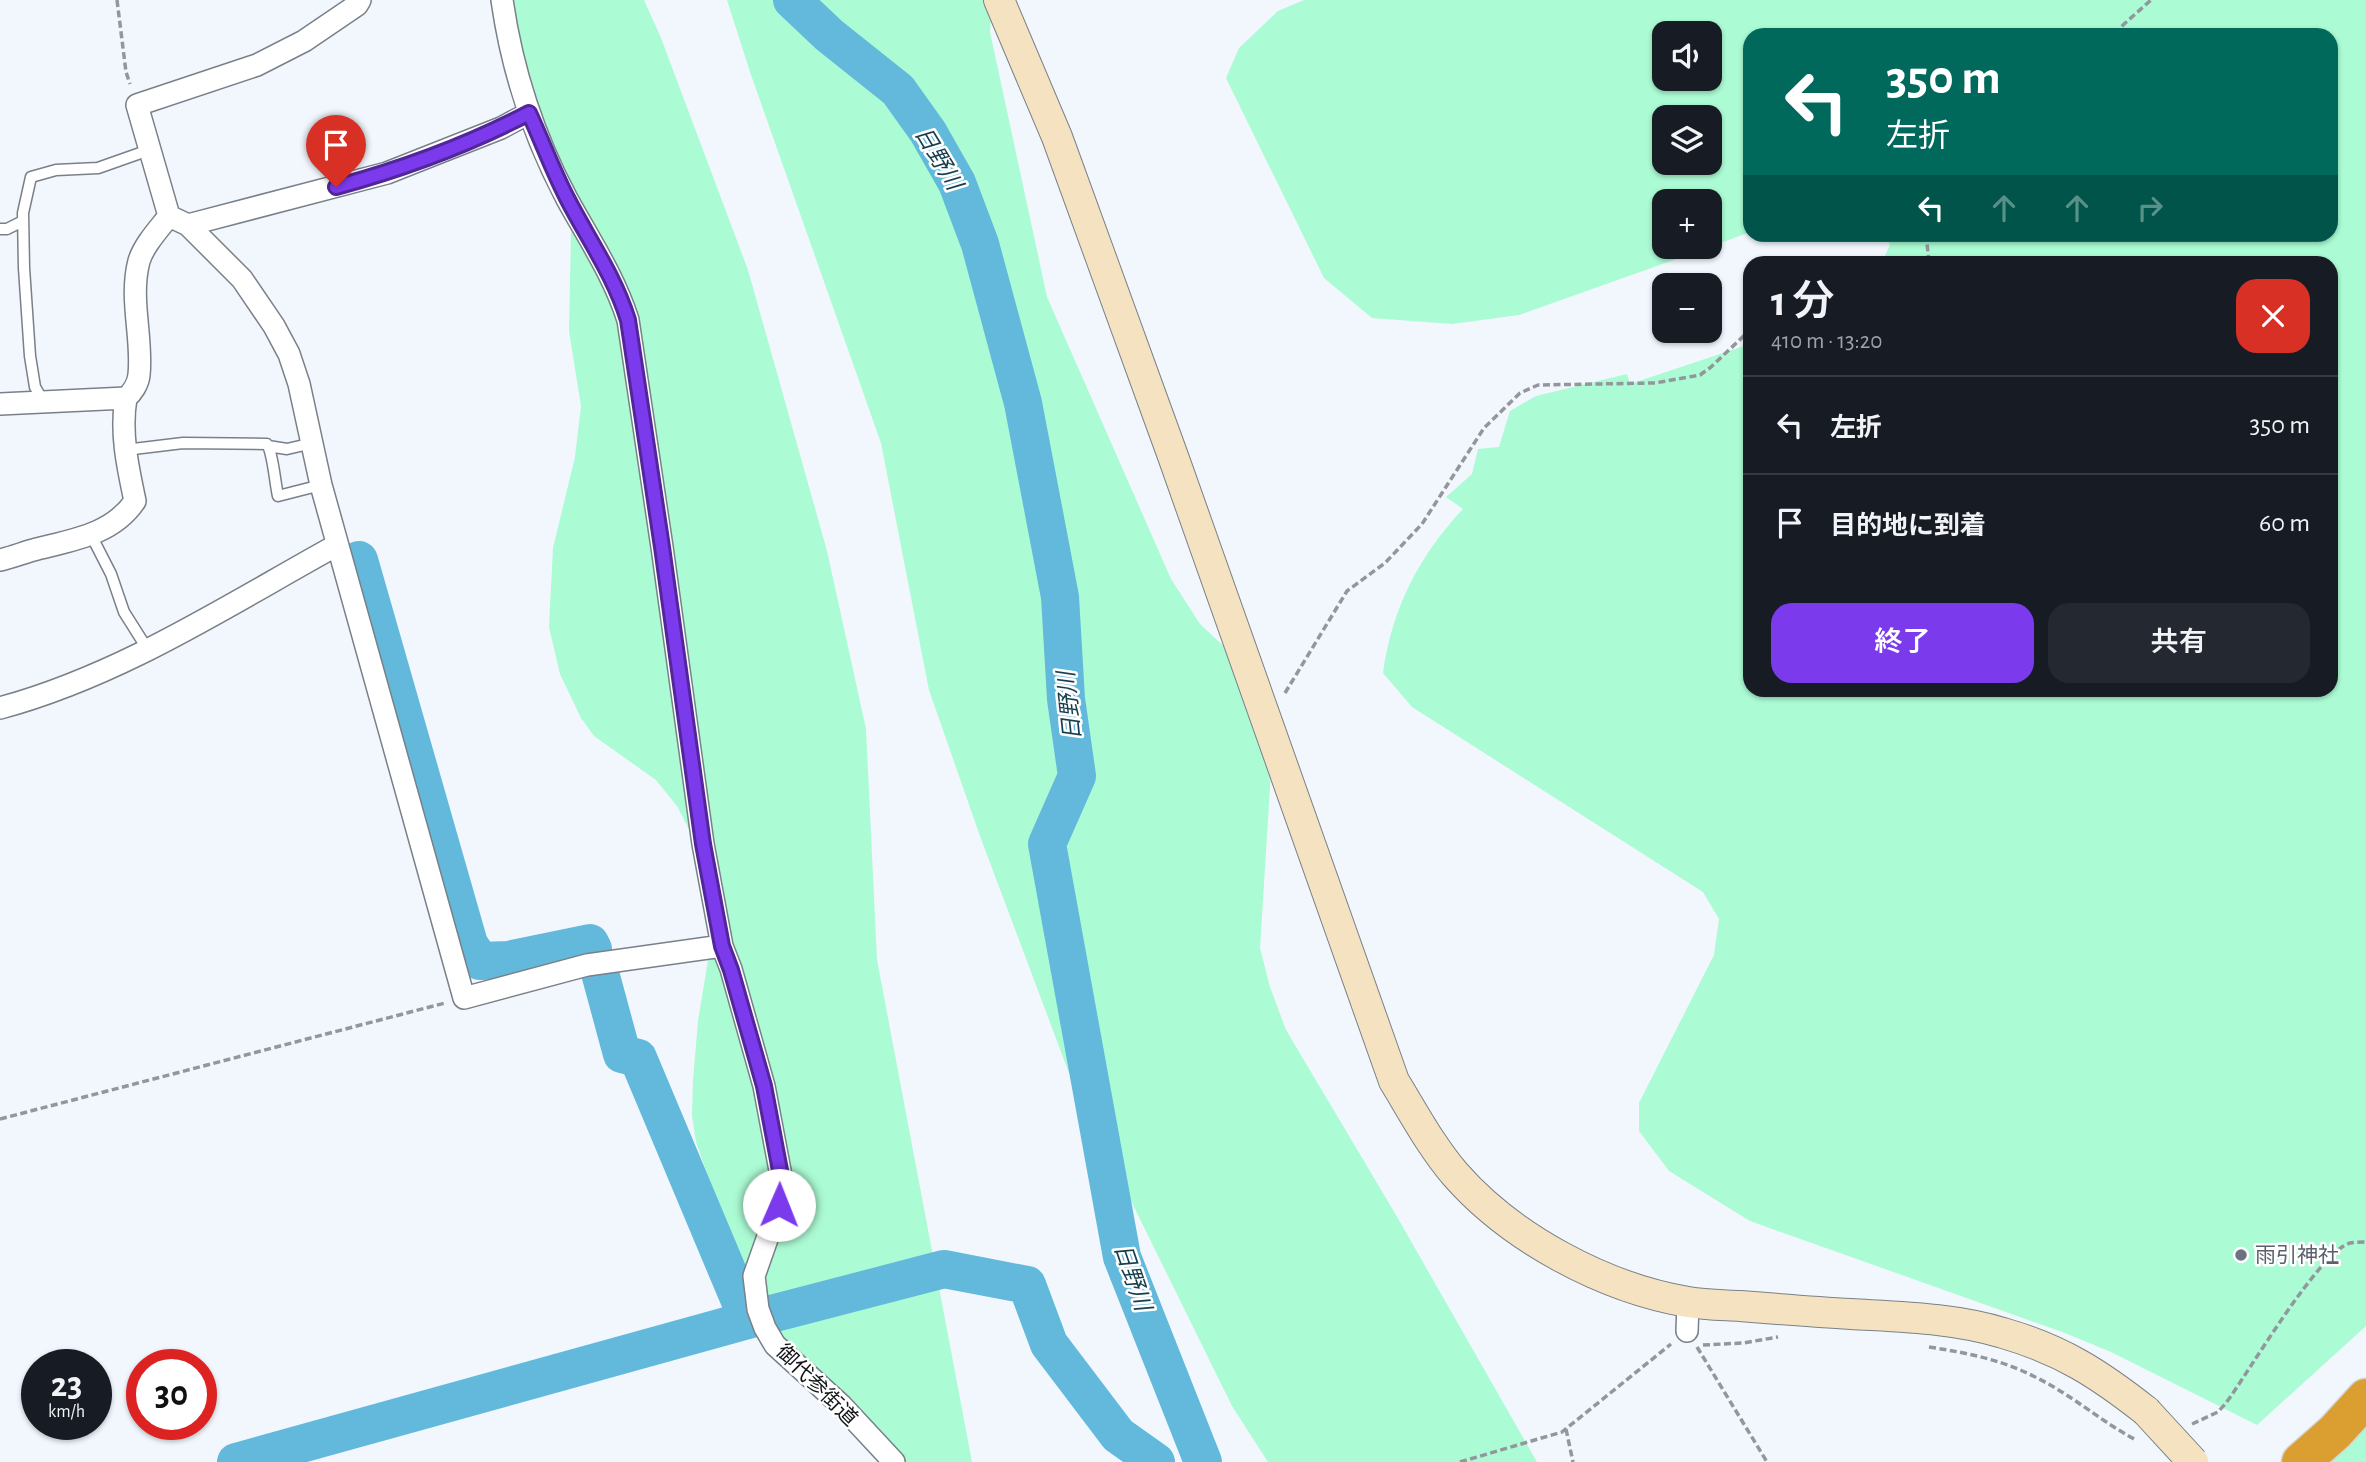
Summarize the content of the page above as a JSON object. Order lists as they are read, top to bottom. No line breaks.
{"streets":{"street":["御代参街道"]},"water":["日野川"],"places":["雨引神社"],"page":{"map_buttons":["+","−"],"turn":["350 m","左折"],"heading":["1 分","410 m · 13:20"],"list":[{"name":"左折","value":"350 m"},{"name":"目的地に到着","value":"60 m"}],"buttons":["終了","共有"],"speed":"23 km/h","limit":"30"}}
